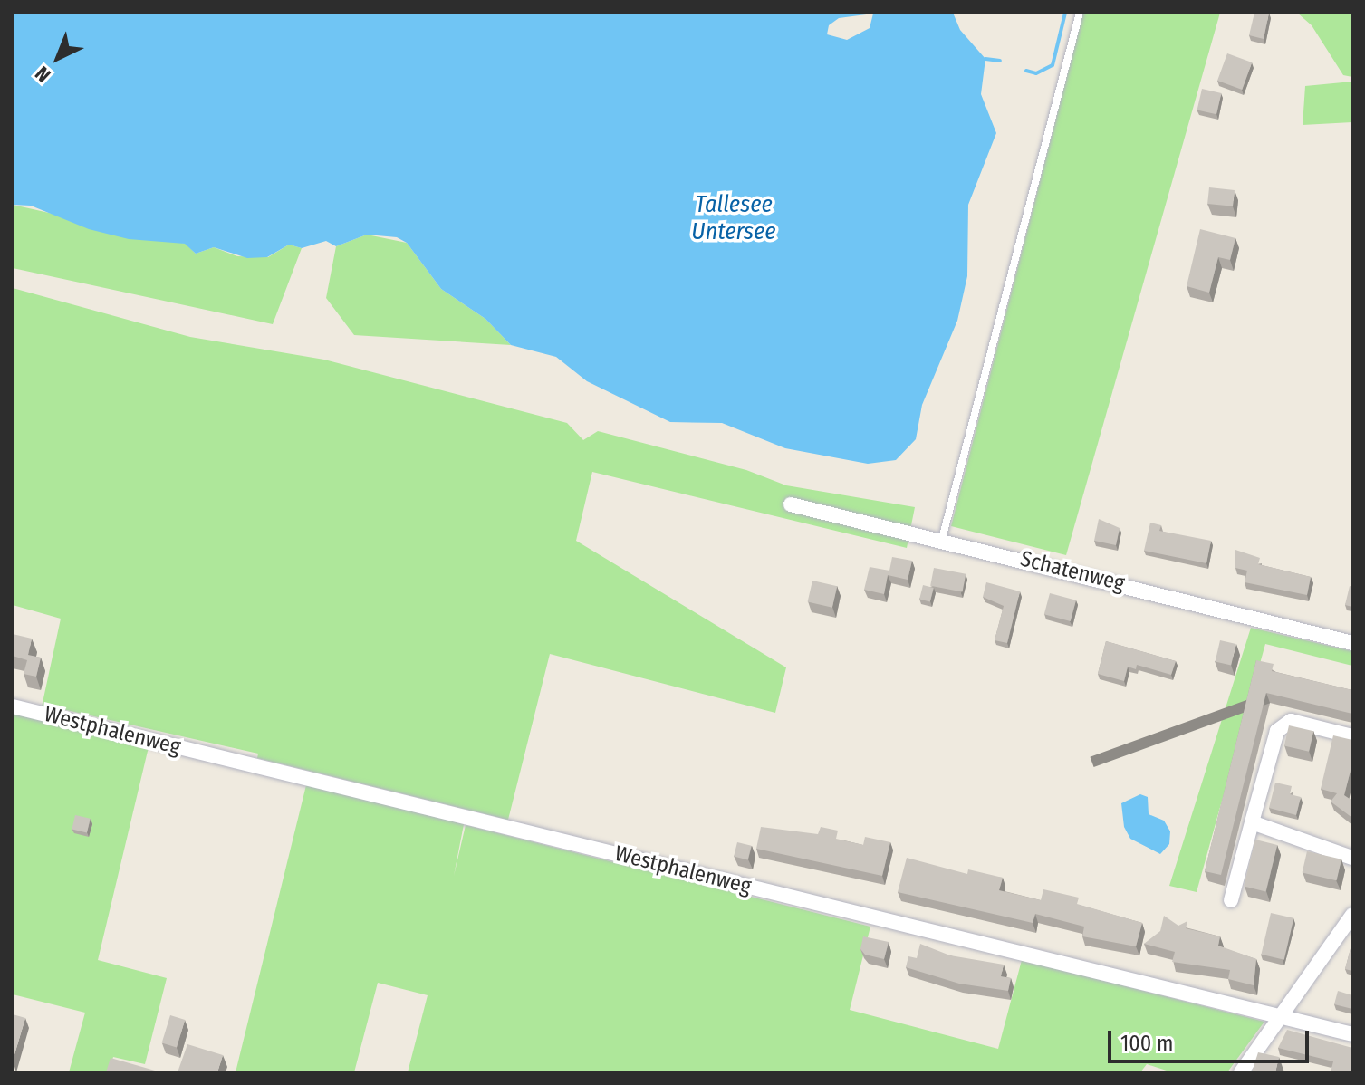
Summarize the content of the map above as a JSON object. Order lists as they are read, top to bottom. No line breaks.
{"streets":{"street":["Schatenweg","Westphalenweg"]},"water":["Tallesee Untersee"],"scale_bar":"100 m","north":"bottom left"}
